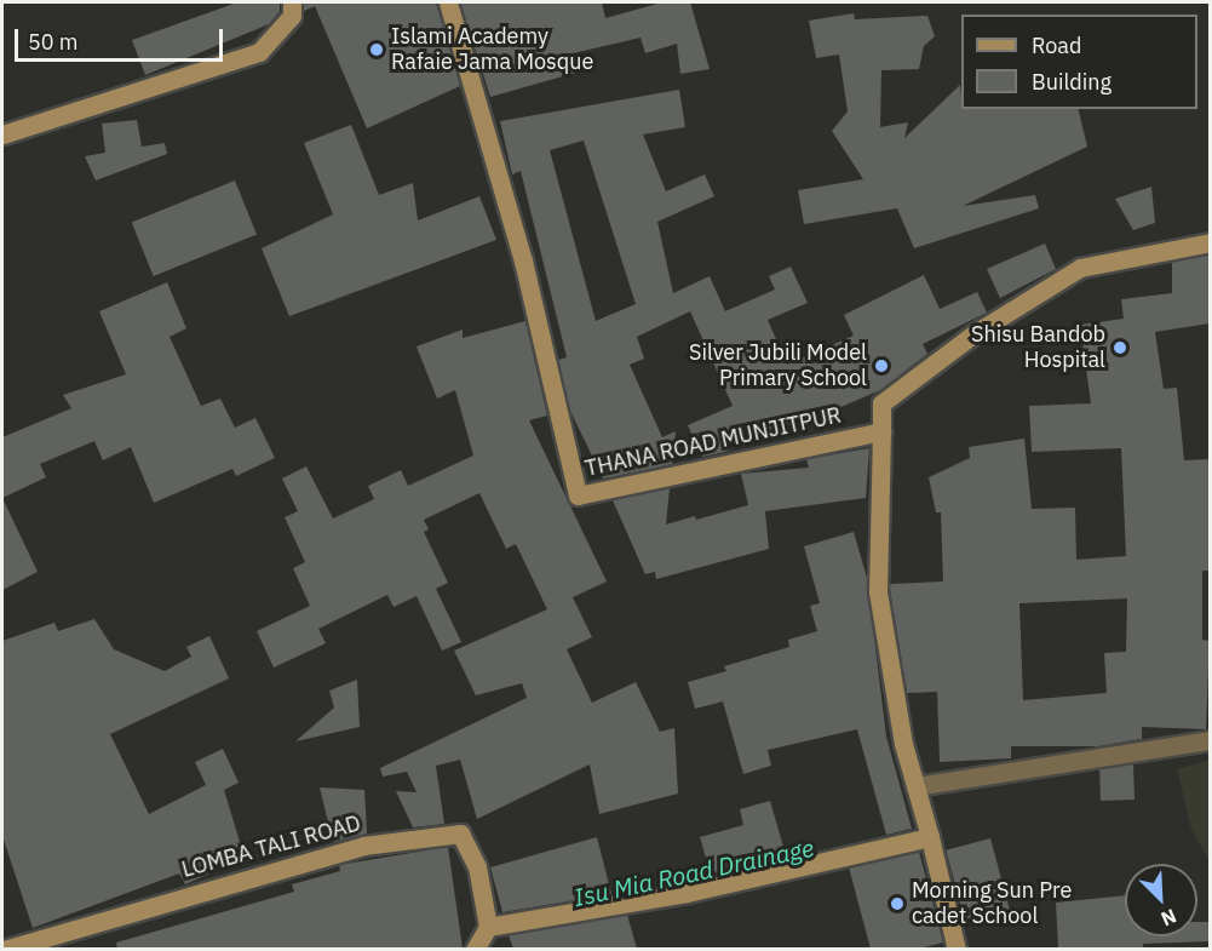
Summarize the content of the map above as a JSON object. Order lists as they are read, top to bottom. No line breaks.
{"streets":{"street":["THANA ROAD MUNJITPUR","LOMBA TALI ROAD"]},"water":["Isu Mia Road Drainage"],"places":["Islami Academy Rafaie Jama Mosque","Shisu Bandob Hospital","Silver Jubili Model Primary School","Morning Sun Pre cadet School"],"legend":["Road","Building"],"scale_bar":"50 m","north":"bottom right"}
